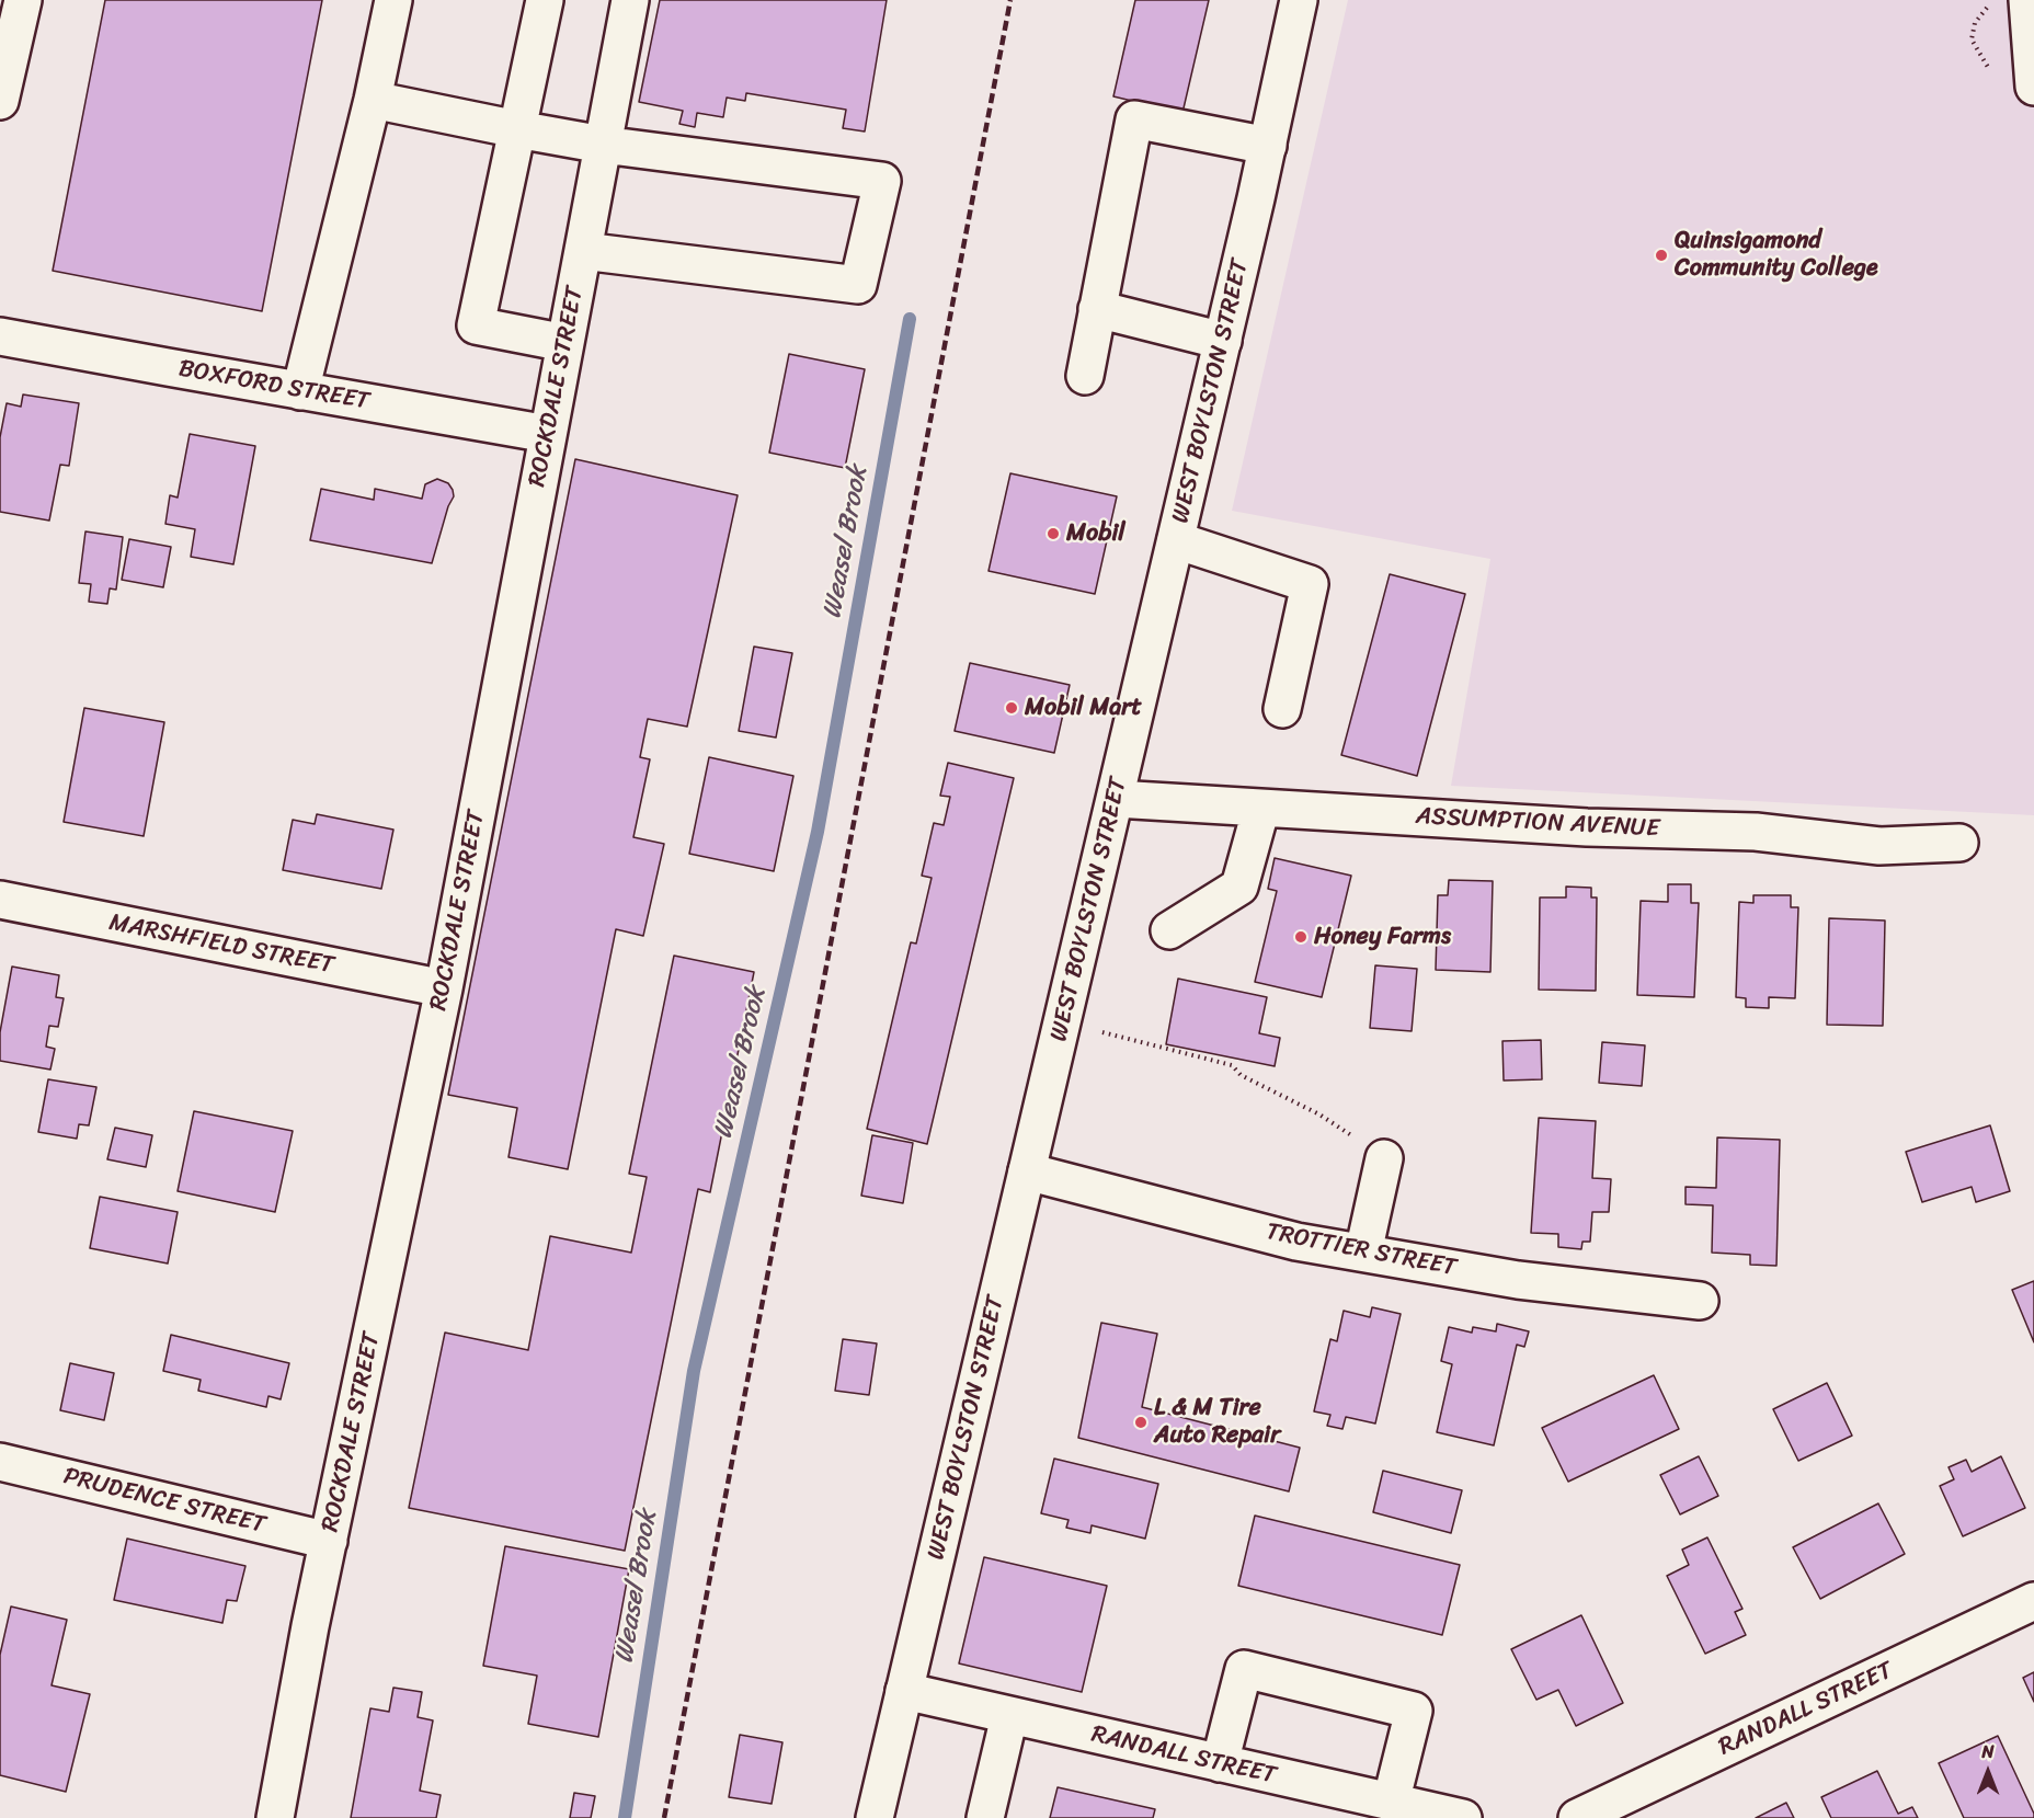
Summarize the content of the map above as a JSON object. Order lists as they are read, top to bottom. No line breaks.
{"streets":{"street":["BOXFORD STREET","ROCKDALE STREET","WEST BOYLSTON STREET","ASSUMPTION AVENUE","MARSHFIELD STREET","TROTTIER STREET","PRUDENCE STREET","RANDALL STREET"]},"crossings":[["BOXFORD STREET","ROCKDALE STREET"],["ROCKDALE STREET","MARSHFIELD STREET"],["ROCKDALE STREET","PRUDENCE STREET"],["WEST BOYLSTON STREET","ASSUMPTION AVENUE"],["WEST BOYLSTON STREET","TROTTIER STREET"],["WEST BOYLSTON STREET","RANDALL STREET"]],"water":["Weasel Brook"],"places":["Quinsigamond Community College","Mobil","Mobil Mart","Honey Farms","L & M Tire Auto Repair"],"north":"top"}
